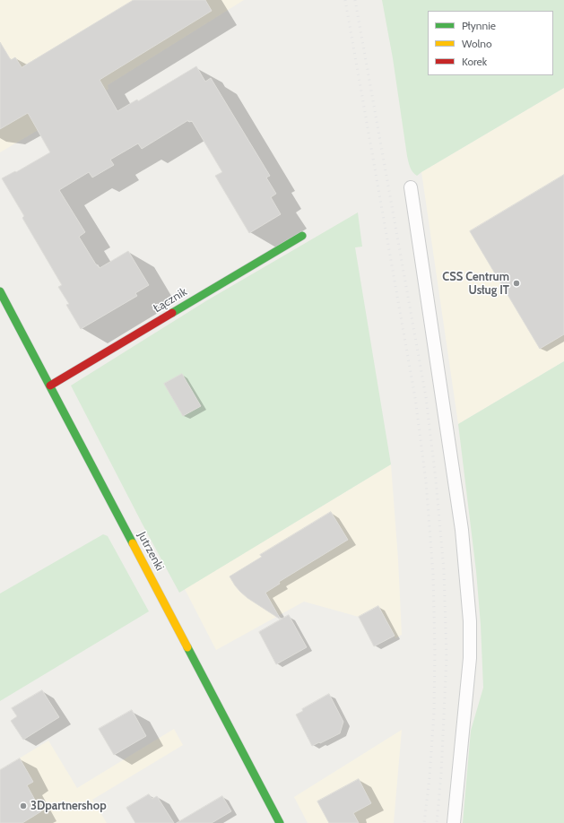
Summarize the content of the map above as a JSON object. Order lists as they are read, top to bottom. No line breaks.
{"streets":{"street":["Łącznik","Jutrzenki"]},"crossings":[["Łącznik","Jutrzenki"]],"places":["CSS Centrum Usług IT","3Dpartnershop"],"legend":["Płynnie","Wolno","Korek"]}
